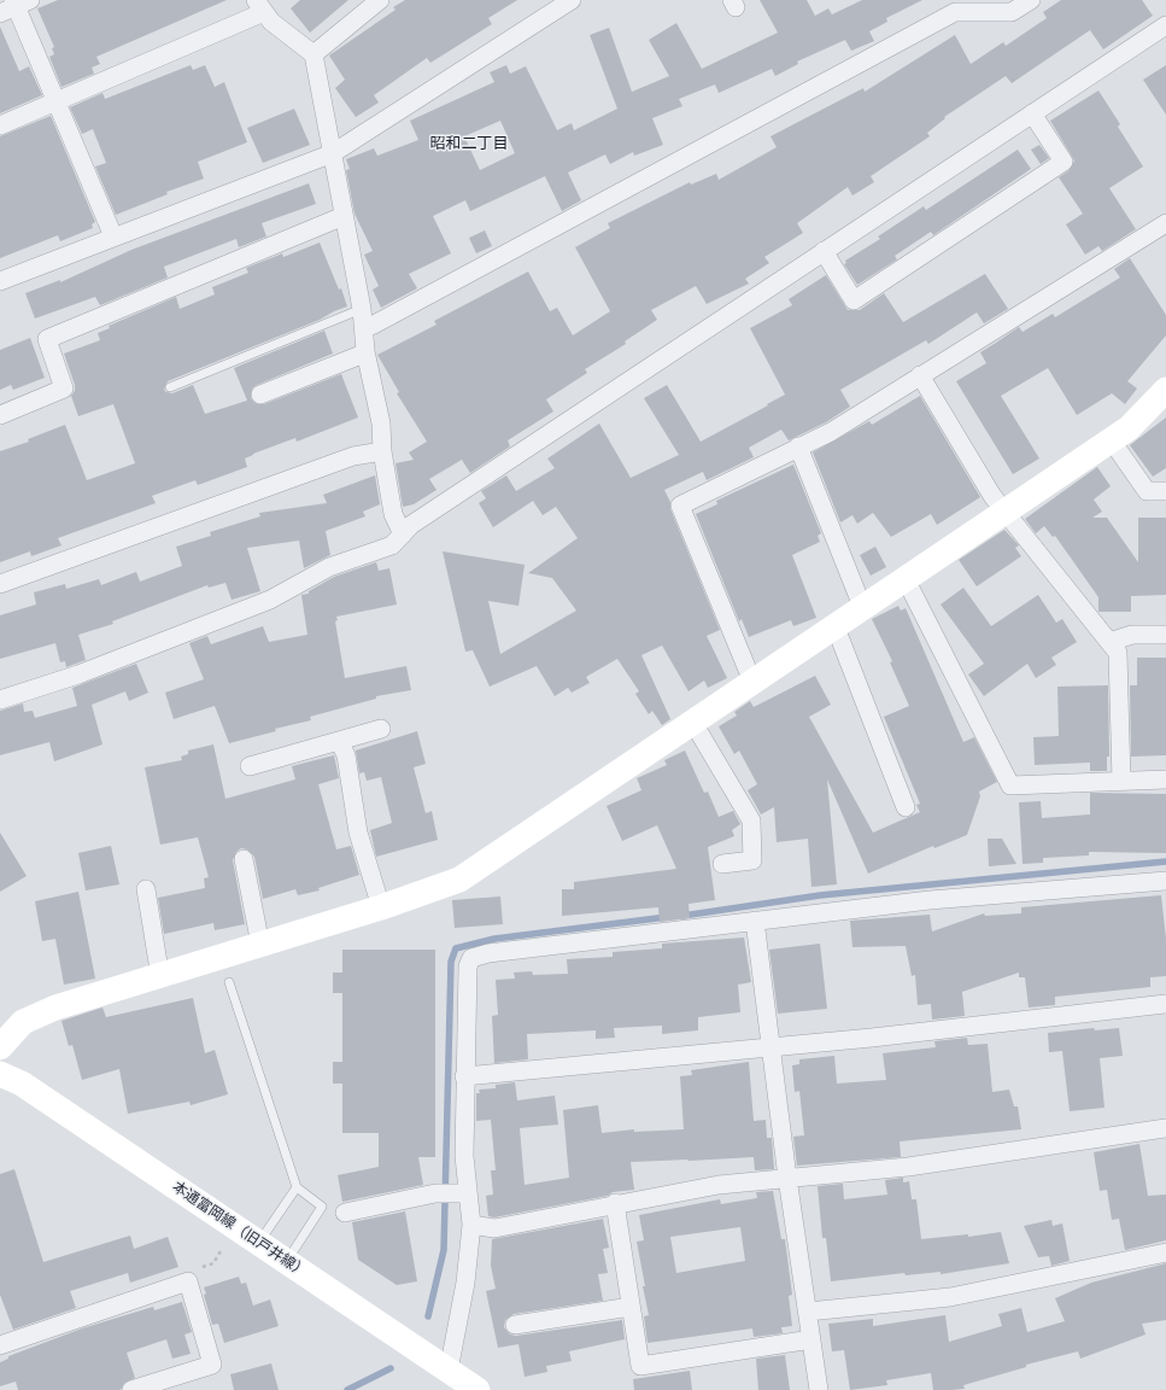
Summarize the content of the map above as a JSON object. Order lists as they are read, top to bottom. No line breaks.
{"streets":{"street":["本通富岡線（旧戸井線）"]},"districts":["昭和二丁目"]}
